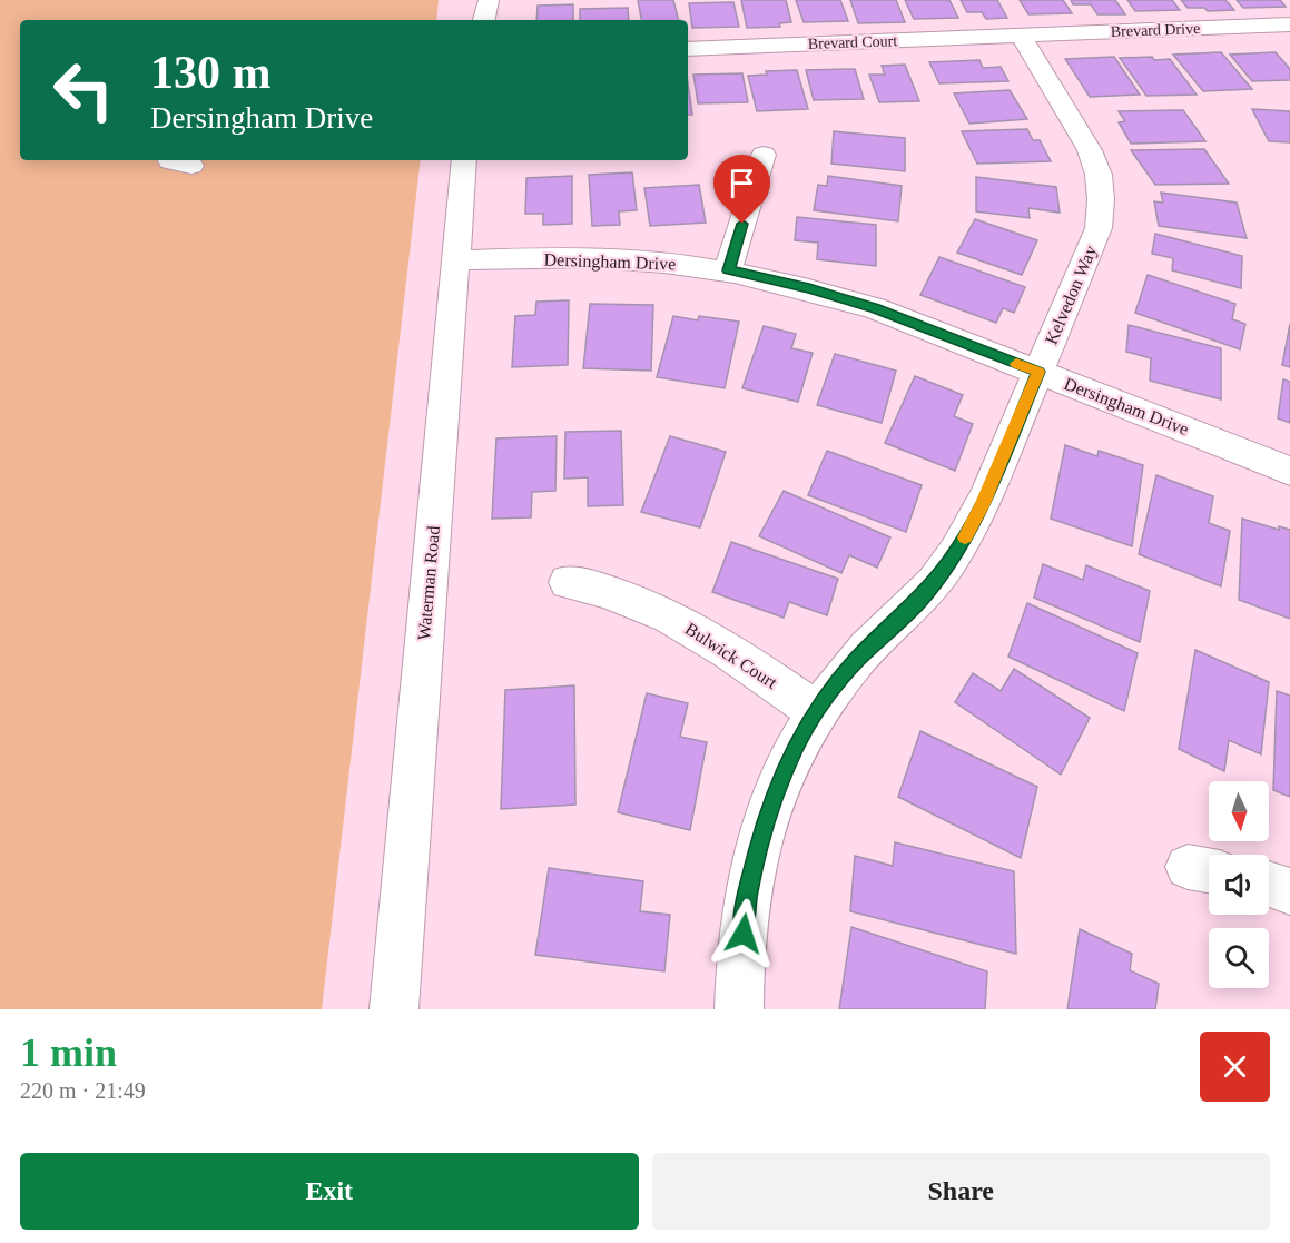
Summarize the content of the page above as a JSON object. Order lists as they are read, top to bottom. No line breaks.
{"streets":{"street":["Brevard Drive","Brevard Court","Dersingham Drive","Kelvedon Way","Waterman Road","Bulwick Court"]},"crossings":[["Brevard Drive","Brevard Court"],["Brevard Drive","Kelvedon Way"],["Brevard Court","Kelvedon Way"],["Dersingham Drive","Kelvedon Way"],["Dersingham Drive","Waterman Road"],["Kelvedon Way","Bulwick Court"]],"north":"bottom","page":{"turn":["130 m","Dersingham Drive"],"heading":["1 min","220 m · 21:49"],"buttons":["Exit","Share"]}}
